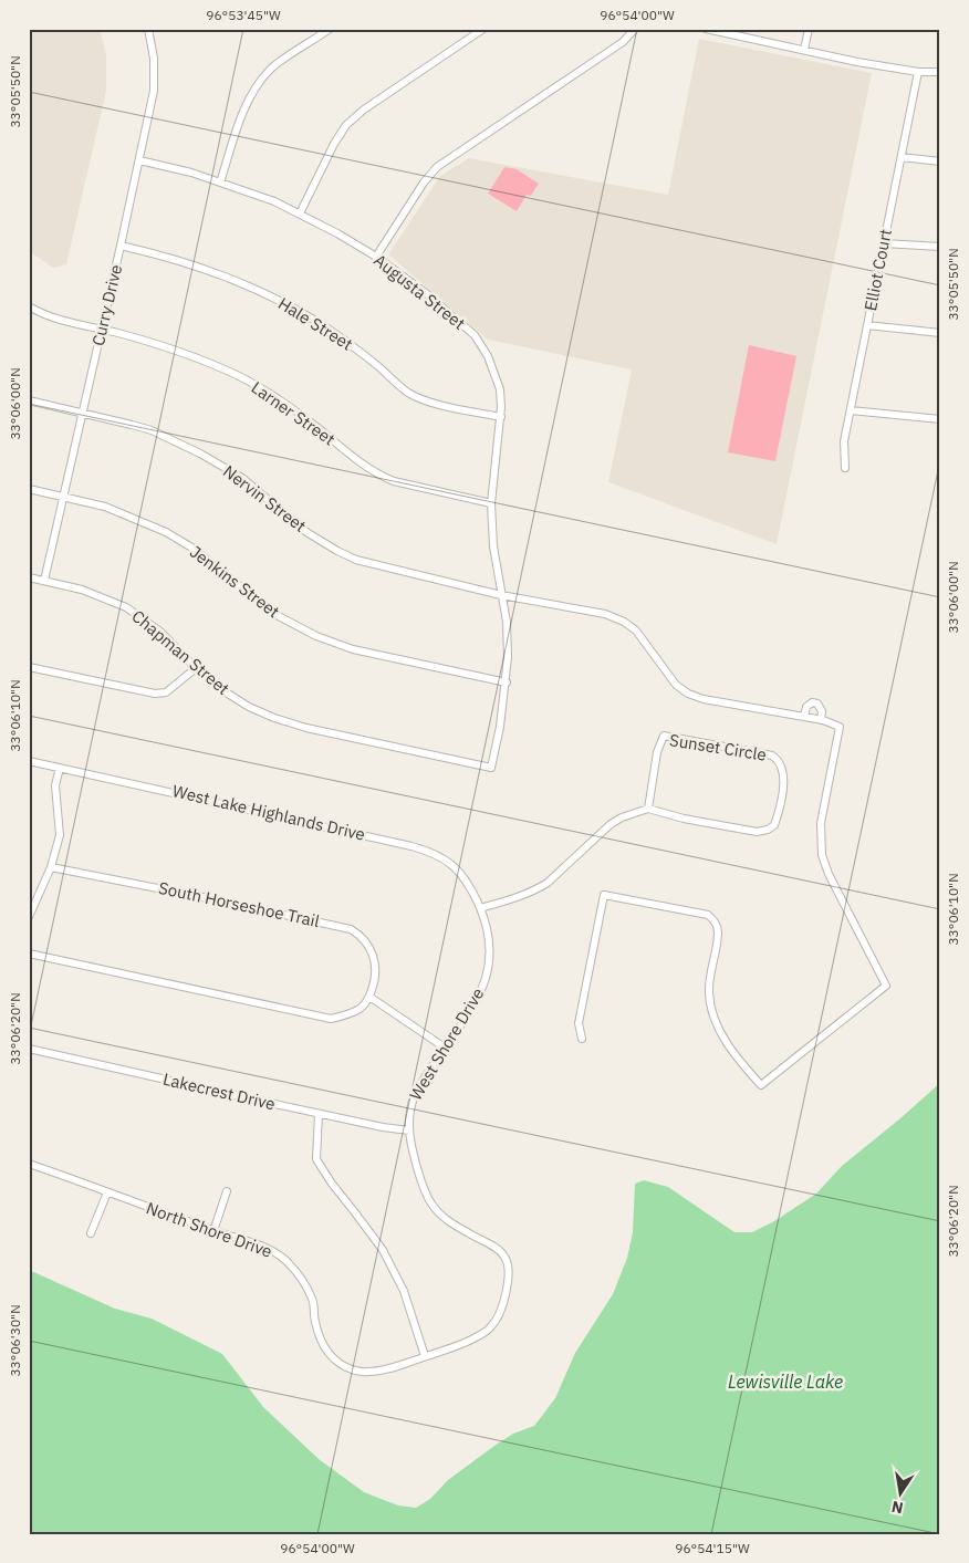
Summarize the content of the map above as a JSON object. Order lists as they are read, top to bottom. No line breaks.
{"streets":{"street":["Elliot Court","Augusta Street","Curry Drive","Hale Street","Larner Street","Nervin Street","Jenkins Street","Chapman Street","Sunset Circle","West Lake Highlands Drive","South Horseshoe Trail","West Shore Drive","Lakecrest Drive","North Shore Drive"]},"crossings":[["Augusta Street","Curry Drive"],["Augusta Street","Hale Street"],["Augusta Street","Larner Street"],["Augusta Street","Nervin Street"],["Augusta Street","Jenkins Street"],["Augusta Street","Chapman Street"],["Curry Drive","Hale Street"],["Curry Drive","Larner Street"],["Curry Drive","Nervin Street"],["Curry Drive","Jenkins Street"],["Curry Drive","Chapman Street"],["West Lake Highlands Drive","West Shore Drive"],["West Shore Drive","Lakecrest Drive"],["West Shore Drive","North Shore Drive"]],"water":["Lewisville Lake"],"north":"bottom","coordinates":["96°53'45\"W","96°54'00\"W","33°05'50\"N","33°06'00\"N","33°06'10\"N","33°06'20\"N","33°06'30\"N","96°54'15\"W"]}
